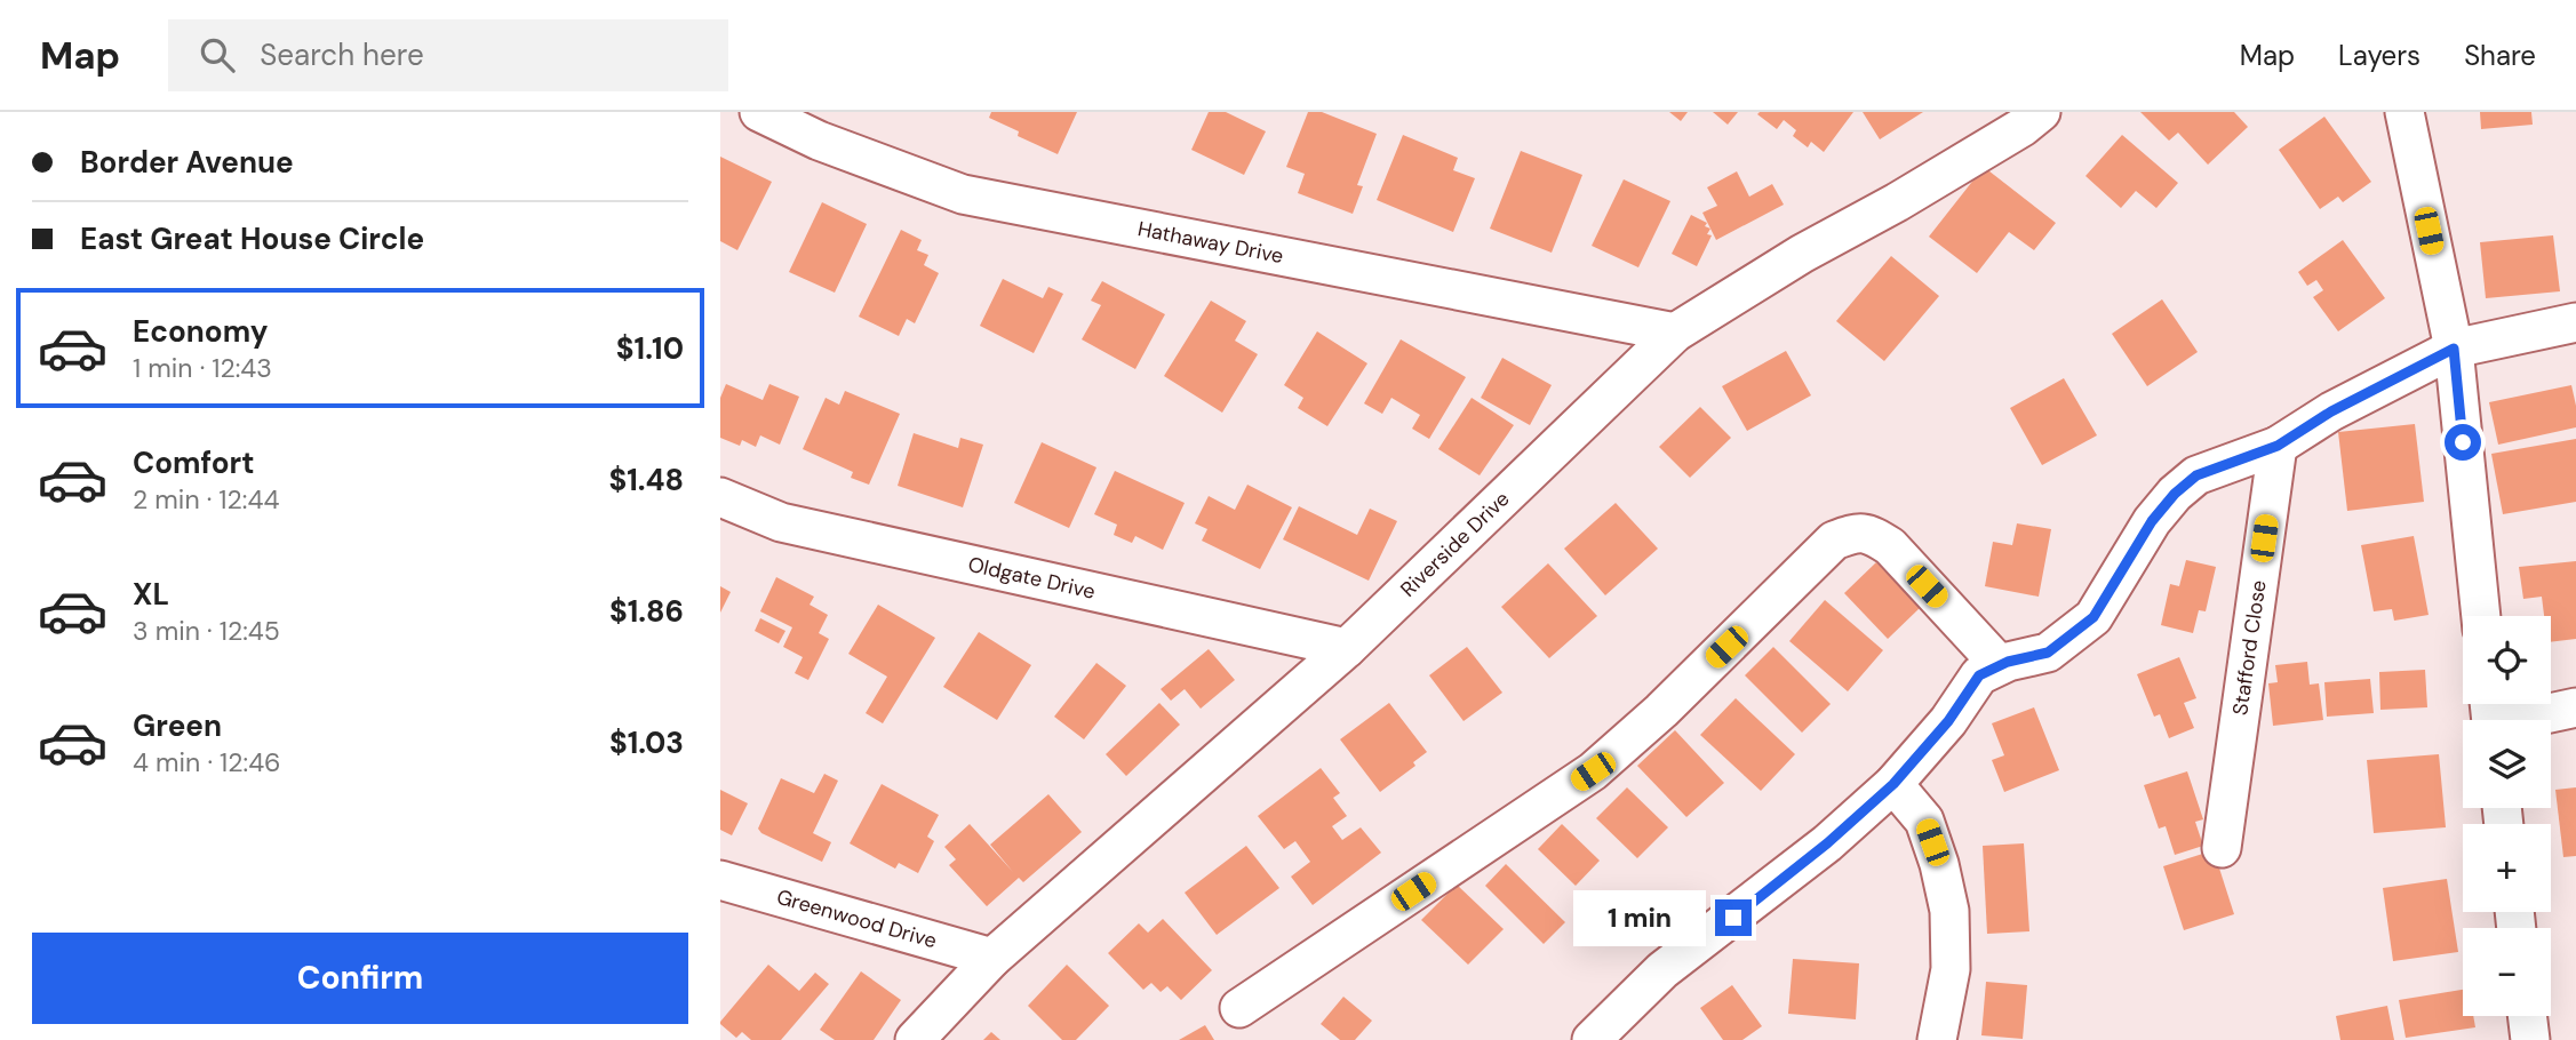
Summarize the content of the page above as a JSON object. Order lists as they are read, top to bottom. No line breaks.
{"streets":{"street":["Hathaway Drive","Riverside Drive","Oldgate Drive","Stafford Close","Greenwood Drive"]},"crossings":[["Hathaway Drive","Riverside Drive"],["Riverside Drive","Oldgate Drive"],["Riverside Drive","Greenwood Drive"]],"page":{"header":"Map","search":"Search here","nav":["Map","Layers","Share"],"banner":["Border Avenue","East Great House Circle"],"list":[{"name":"Economy","note":"1 min · 12:43","value":"$1.10"},{"name":"Comfort","note":"2 min · 12:44","value":"$1.48"},{"name":"XL","note":"3 min · 12:45","value":"$1.86"},{"name":"Green","note":"4 min · 12:46","value":"$1.03"}],"map_buttons":["+","−"],"bubble":"1 min","buttons":"Confirm"}}
